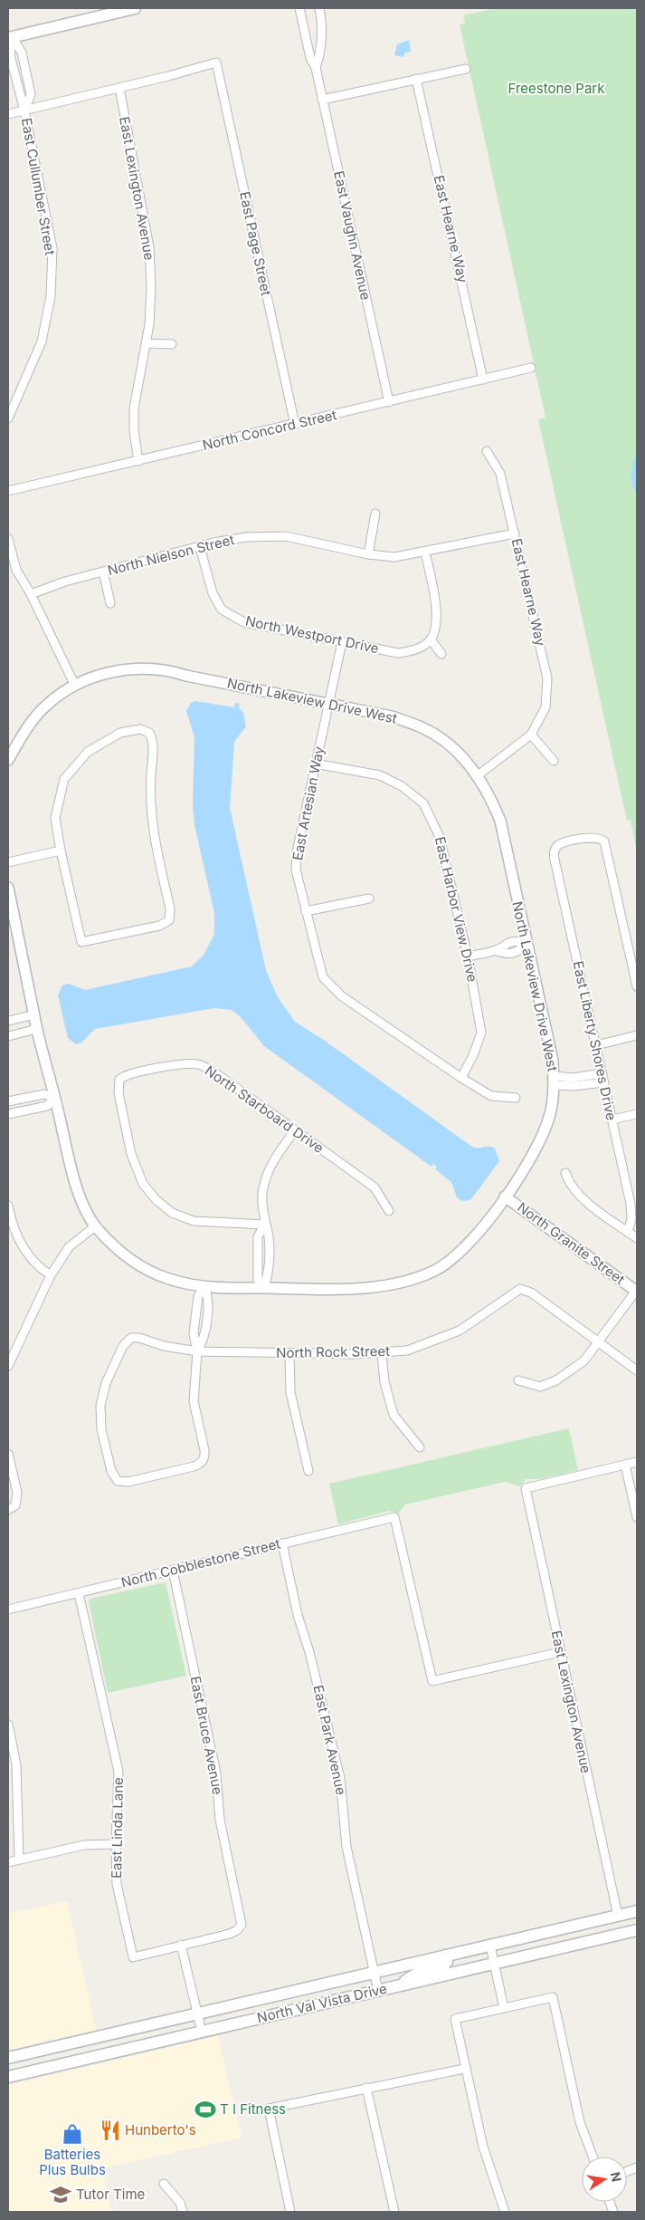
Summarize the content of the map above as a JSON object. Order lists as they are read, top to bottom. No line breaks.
{"streets":{"main road":["North Val Vista Drive"],"street":["East Cullumber Street","East Lexington Avenue","East Hearne Way","East Vaughn Avenue","East Page Street","North Concord Street","North Nielson Street","North Westport Drive","North Lakeview Drive West","East Artesian Way","East Harbor View Drive","East Liberty Shores Drive","North Starboard Drive","North Granite Street","North Rock Street","North Cobblestone Street","East Bruce Avenue","East Park Avenue","East Linda Lane"]},"crossings":[["East Lexington Avenue","East Page Street"],["East Lexington Avenue","North Concord Street"],["East Lexington Avenue","North Cobblestone Street"],["East Lexington Avenue","North Val Vista Drive"],["East Hearne Way","North Concord Street"],["East Hearne Way","North Nielson Street"],["East Hearne Way","North Lakeview Drive West"],["East Vaughn Avenue","North Concord Street"],["East Page Street","North Concord Street"],["North Nielson Street","North Westport Drive"],["North Westport Drive","East Artesian Way"],["North Lakeview Drive West","East Artesian Way"],["North Lakeview Drive West","North Granite Street"],["East Artesian Way","East Harbor View Drive"],["North Cobblestone Street","East Bruce Avenue"],["North Cobblestone Street","East Park Avenue"],["North Cobblestone Street","East Linda Lane"],["East Bruce Avenue","East Linda Lane"],["East Park Avenue","North Val Vista Drive"]],"parks":["Freestone Park"],"places":{"sports":["T I Fitness"],"restaurant":["Hunberto's"],"shop":["Batteries Plus Bulbs"],"school or university":["Tutor Time"]},"north":"right"}
